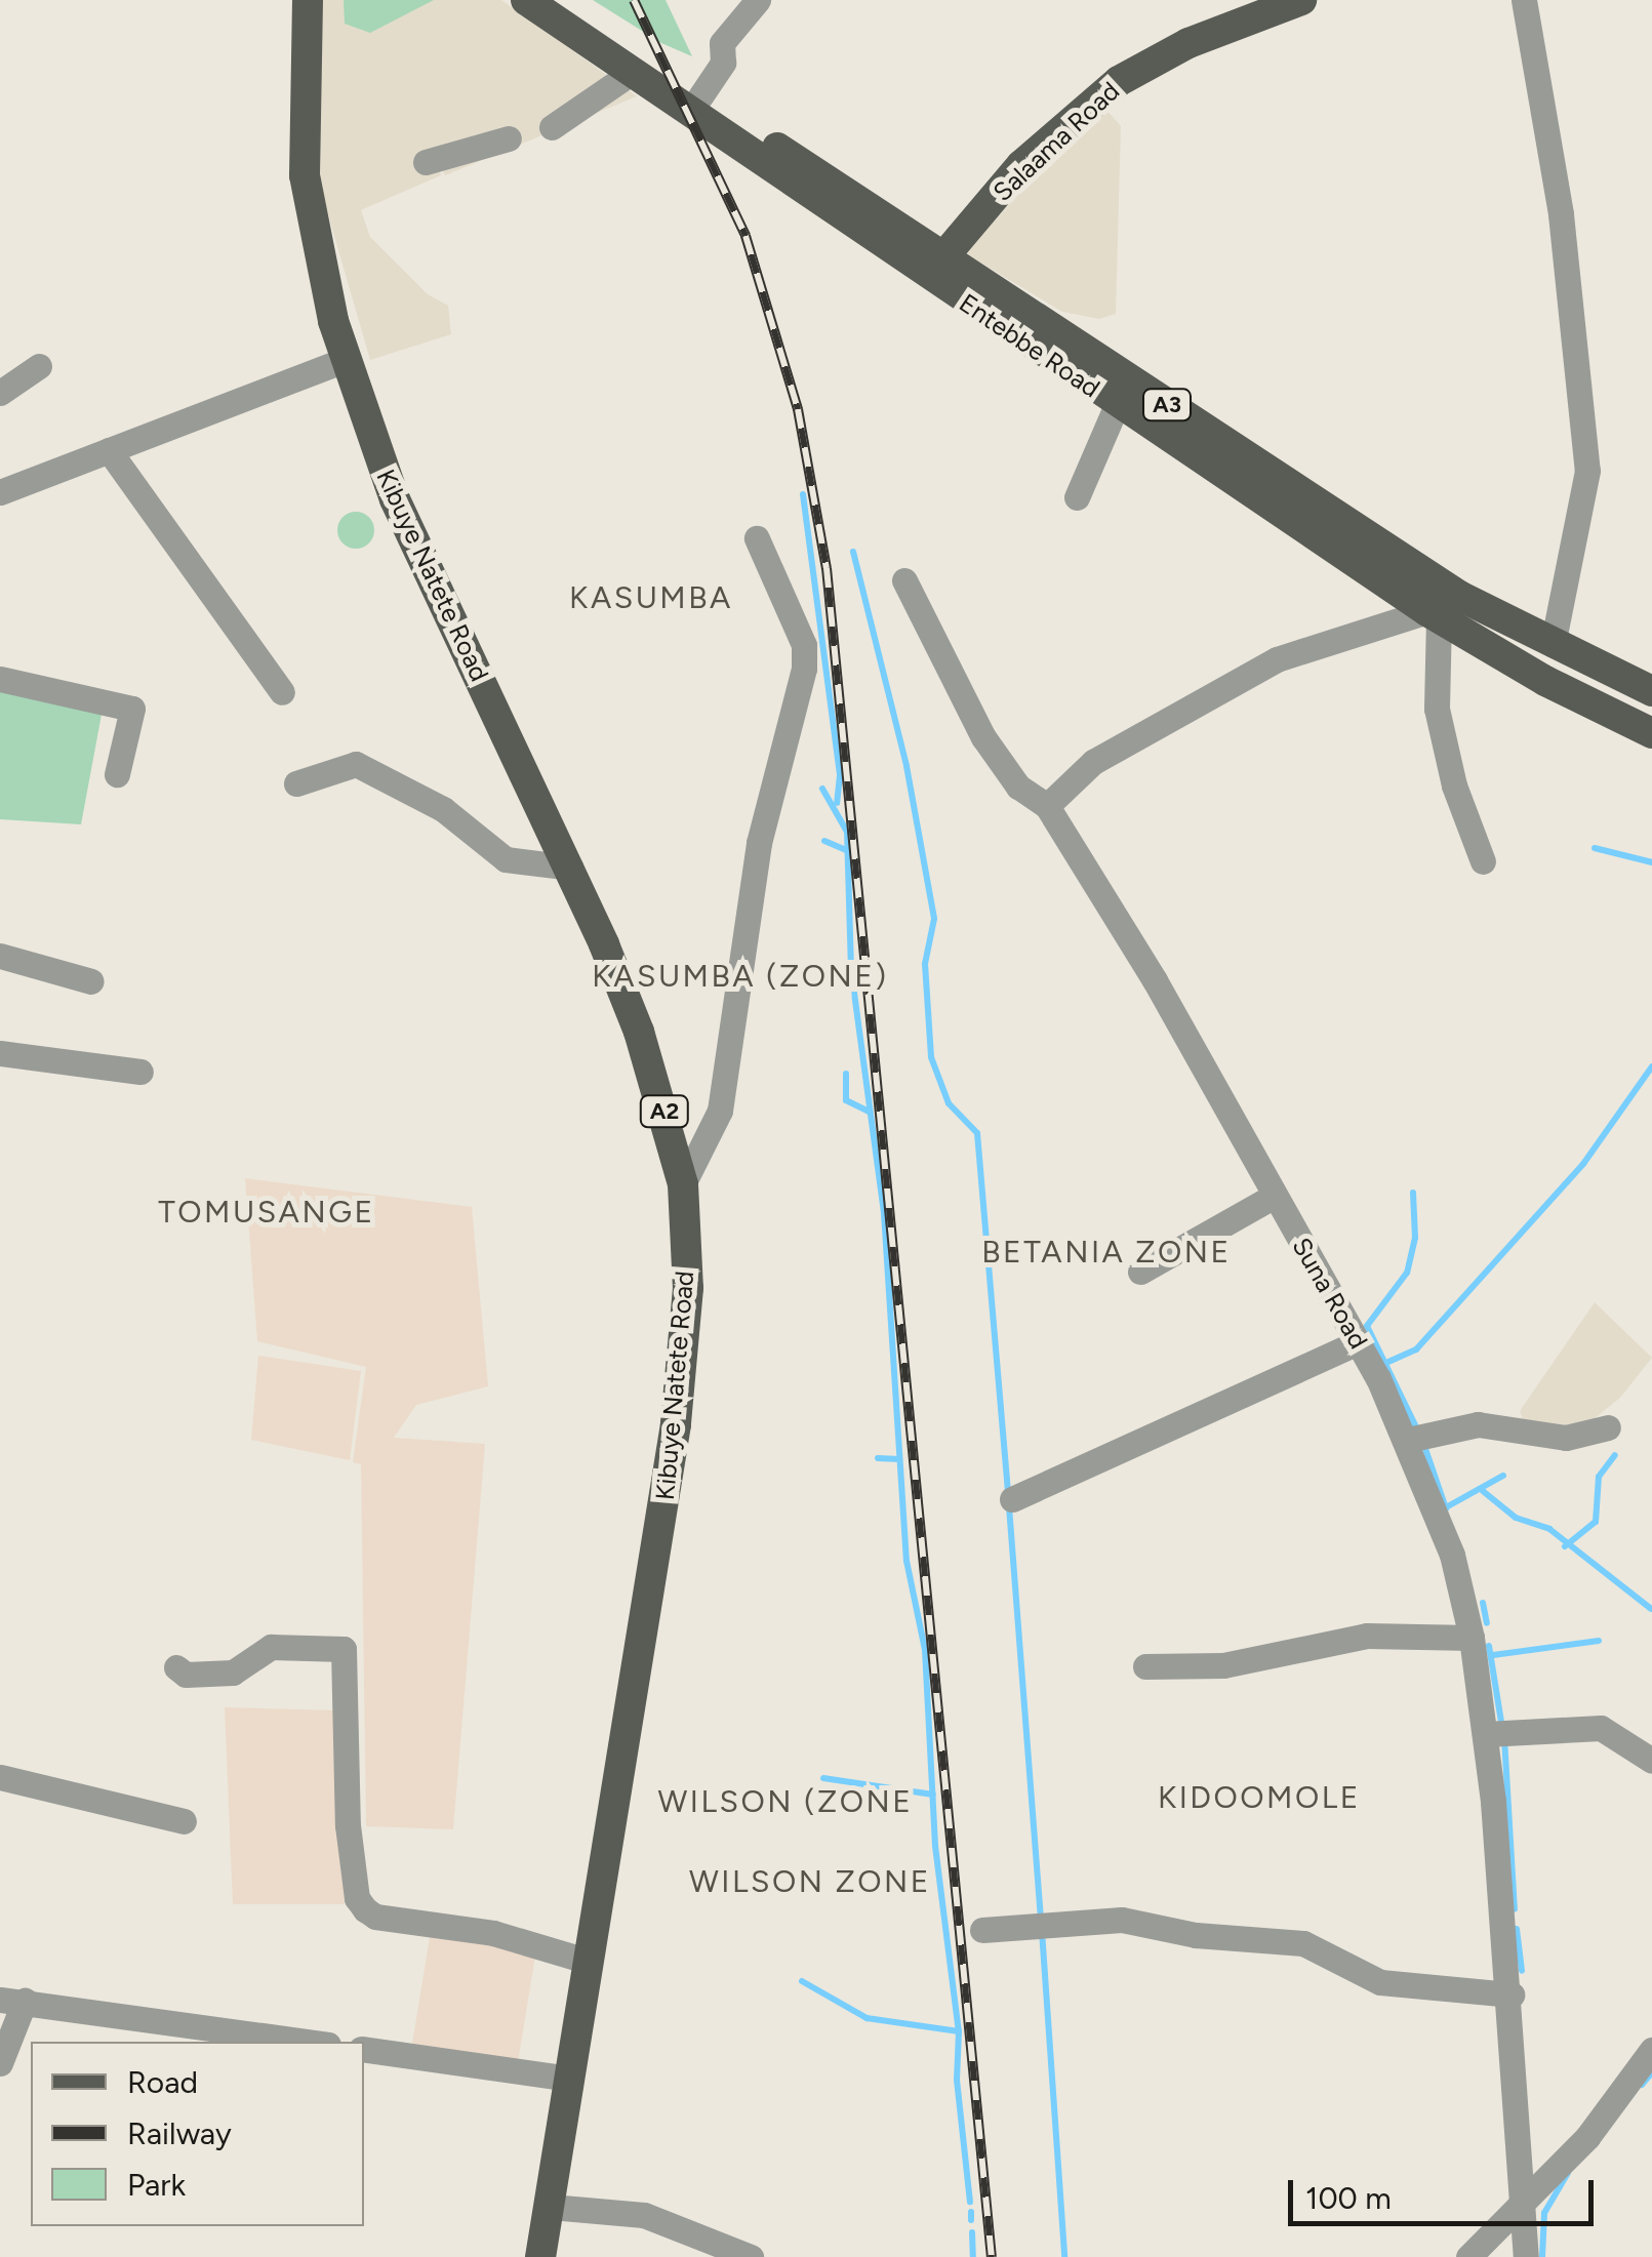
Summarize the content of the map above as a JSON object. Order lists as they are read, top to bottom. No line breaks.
{"streets":{"main road":["Salaama Road","Entebbe Road","A3","Kibuye Natete Road","A2"],"street":["Suna Road"]},"crossings":[["Salaama Road","Entebbe Road"]],"districts":["KASUMBA","KASUMBA (ZONE)","TOMUSANGE","BETANIA ZONE","KIDOOMOLE","WILSON (ZONE","WILSON ZONE"],"legend":["Road","Railway","Park"],"scale_bar":"100 m"}
